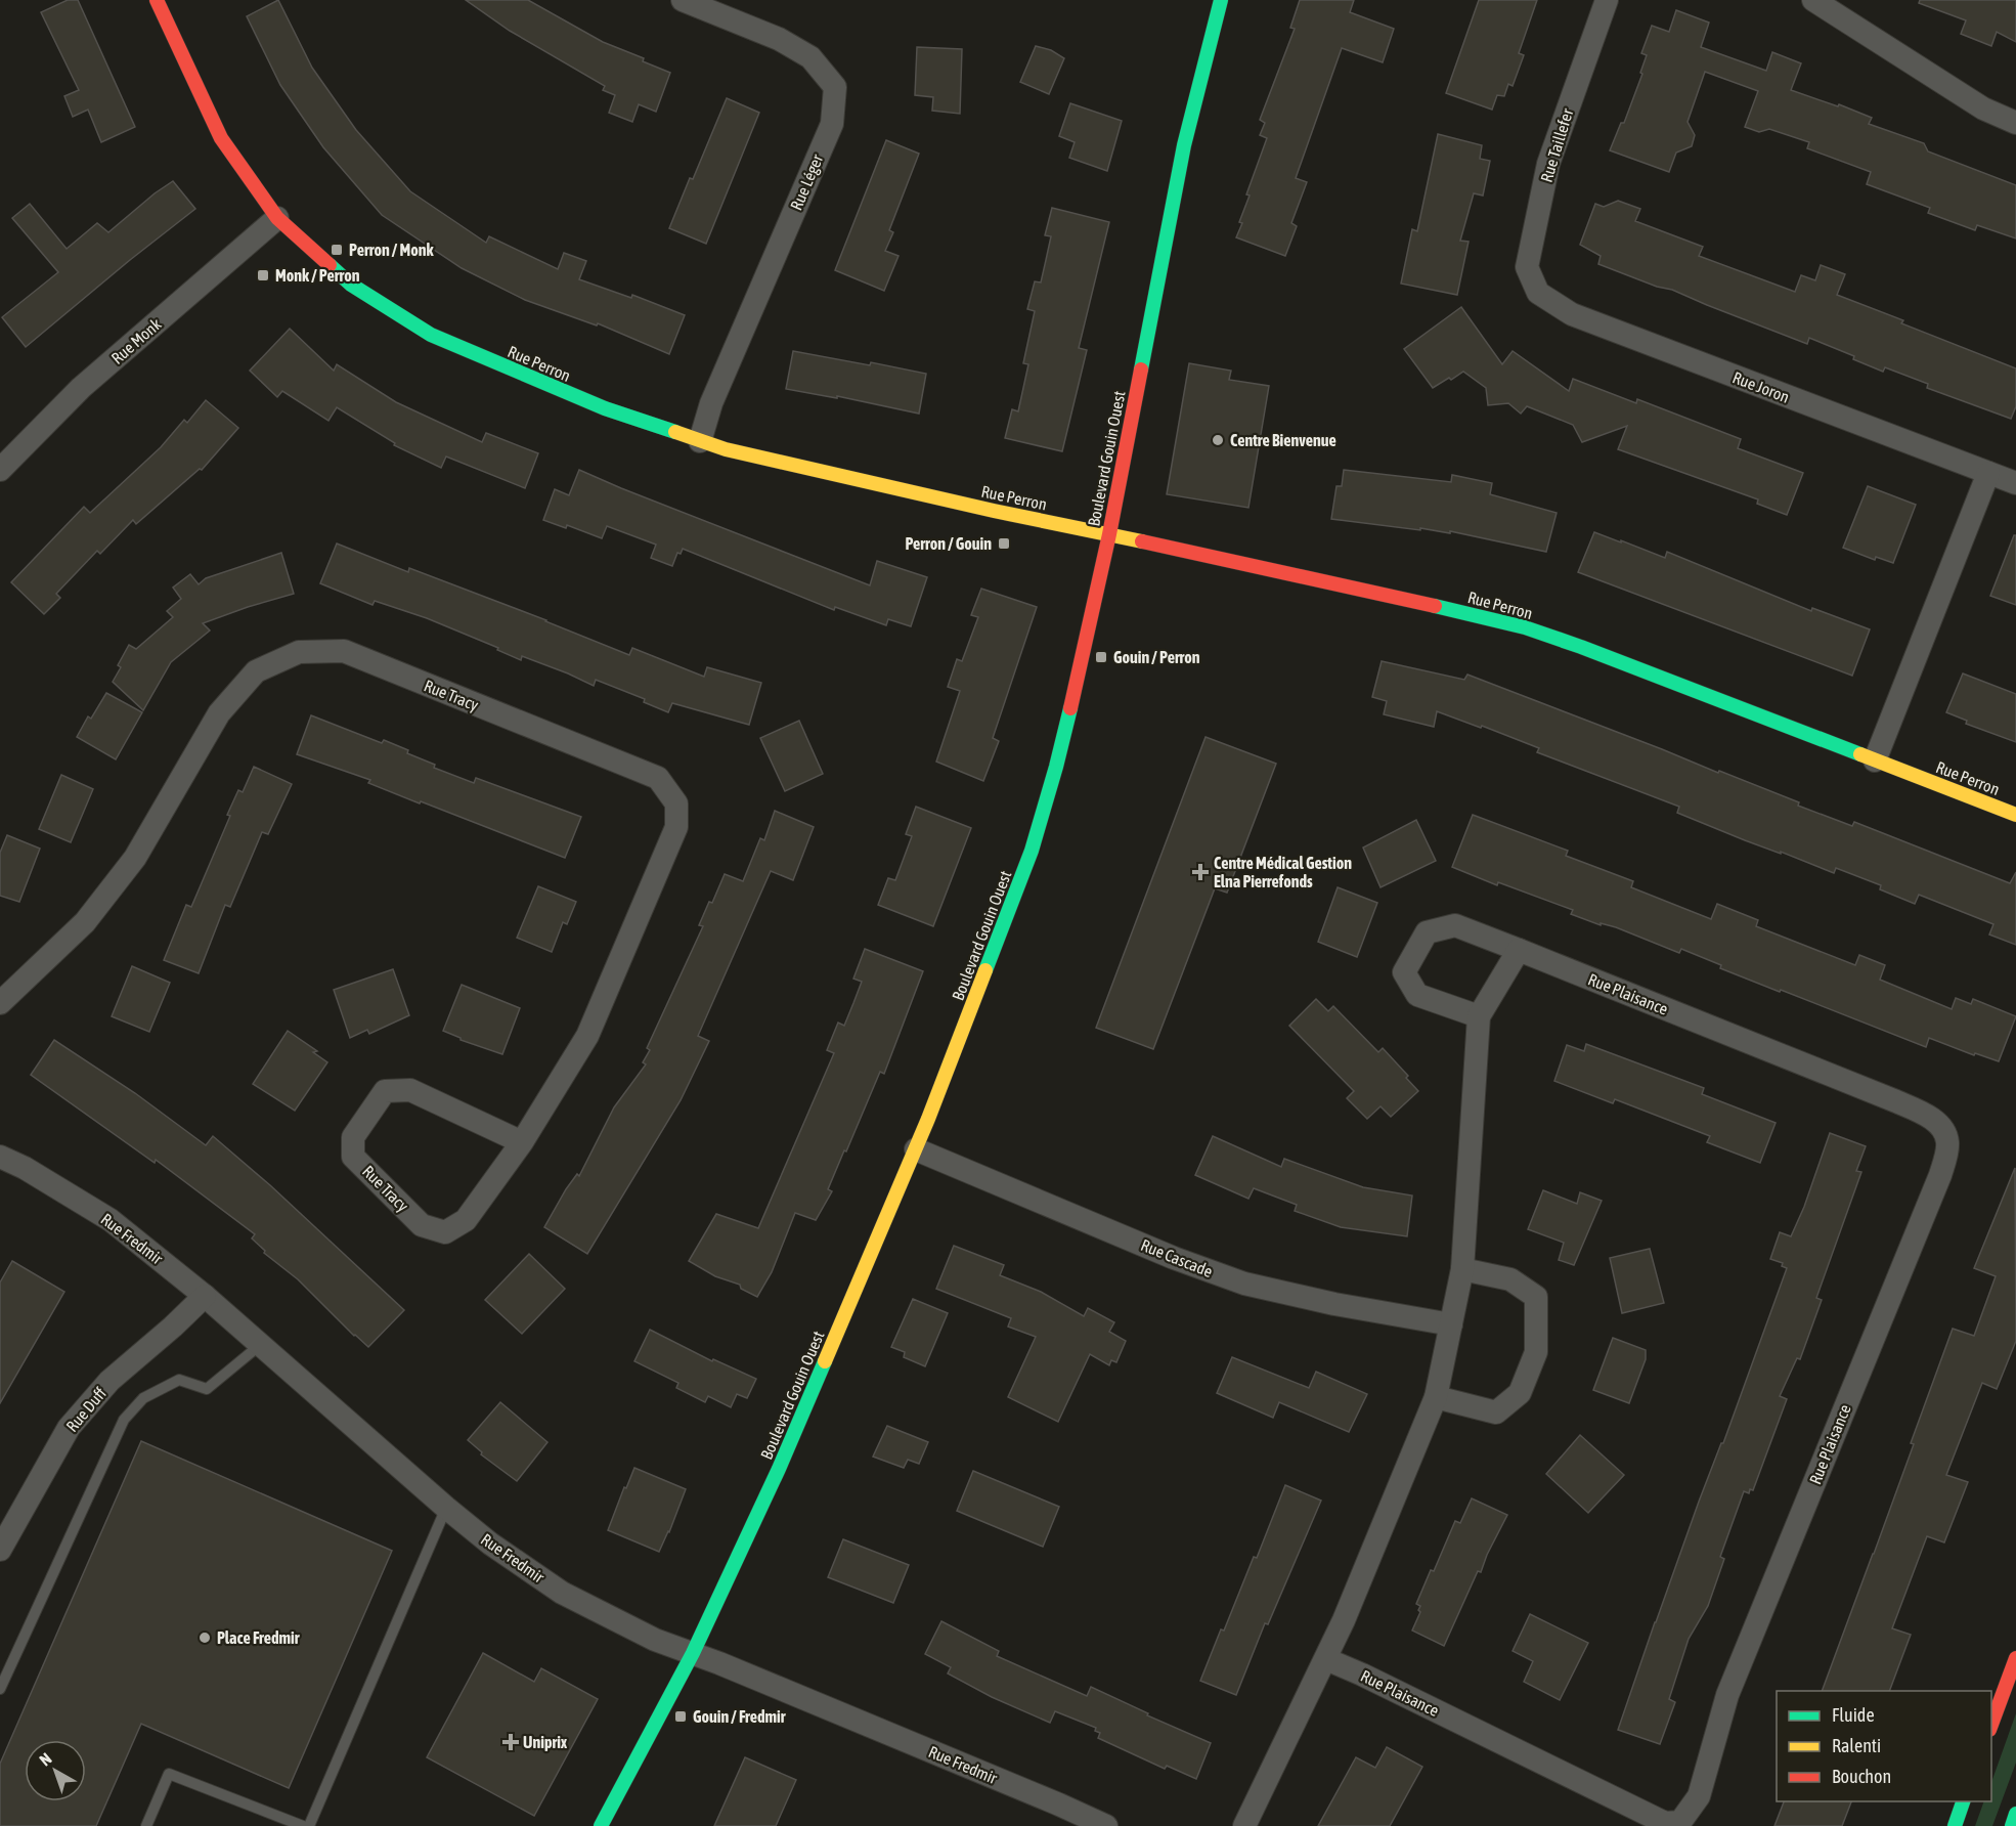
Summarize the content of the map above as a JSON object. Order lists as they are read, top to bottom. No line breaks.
{"streets":{"street":["Rue Taillefer","Rue Léger","Rue Monk","Rue Perron","Rue Joron","Boulevard Gouin Ouest","Rue Tracy","Rue Plaisance","Rue Fredmir","Rue Cascade","Rue Duff"]},"crossings":[["Rue Taillefer","Rue Joron"],["Rue Léger","Rue Perron"],["Rue Monk","Rue Perron"],["Rue Perron","Boulevard Gouin Ouest"],["Boulevard Gouin Ouest","Rue Fredmir"],["Boulevard Gouin Ouest","Rue Cascade"],["Rue Fredmir","Rue Duff"]],"places":{"transit":["Perron / Monk","Monk / Perron","Perron / Gouin","Gouin / Perron","Gouin / Fredmir"],"other":["Centre Bienvenue","Place Fredmir"],"health":["Centre Médical Gestion Elna Pierrefonds","Uniprix"]},"legend":["Fluide","Ralenti","Bouchon"],"north":"top left"}
